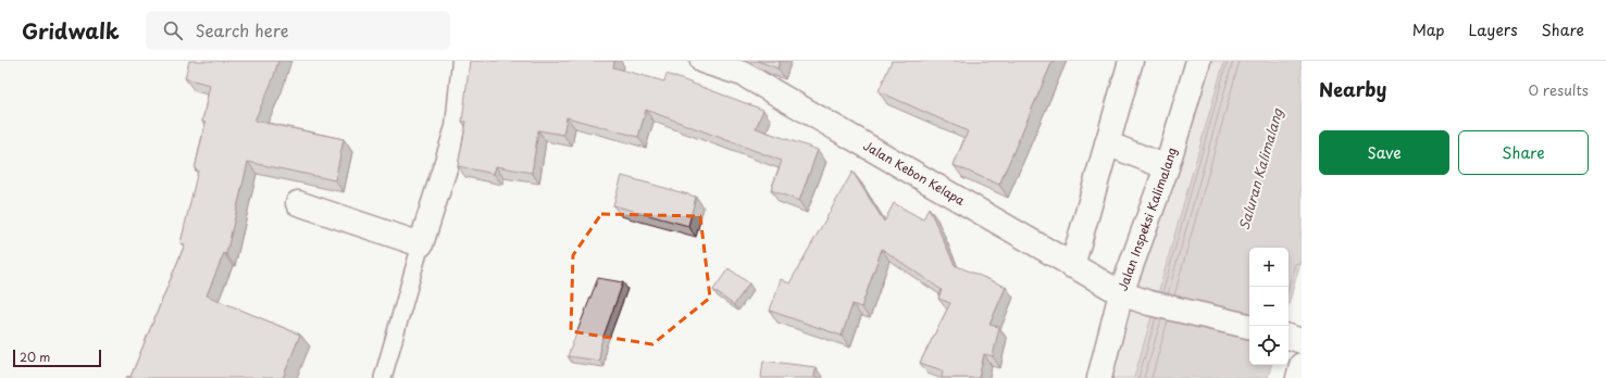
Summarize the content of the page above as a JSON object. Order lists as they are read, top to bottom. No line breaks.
{"streets":{"street":["Jalan Kebon Kelapa","Jalan Inspeksi Kalimalang"]},"crossings":[["Jalan Kebon Kelapa","Jalan Inspeksi Kalimalang"]],"water":["Saluran Kalimalang"],"scale_bar":"20 m","page":{"header":"Gridwalk","search":"Search here","nav":["Map","Layers","Share"],"heading":["Nearby","0 results"],"buttons":["Save","Share"],"map_buttons":["+","−"],"scale":"20 m"}}
